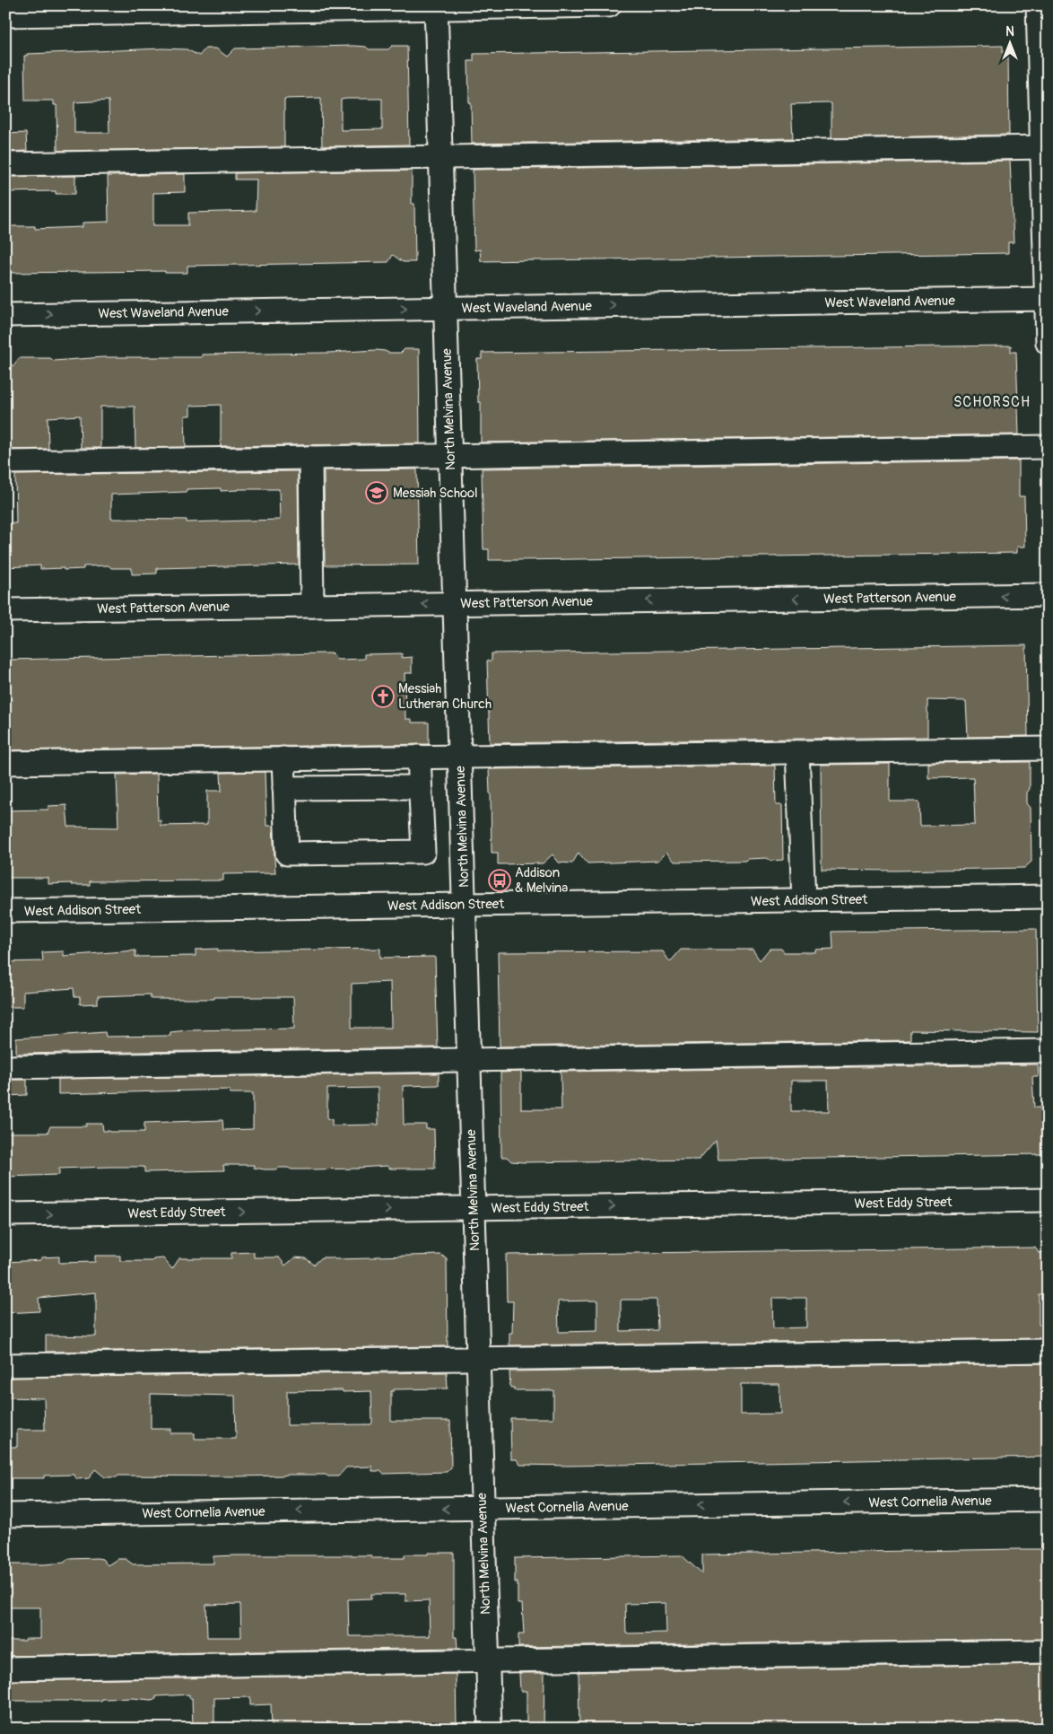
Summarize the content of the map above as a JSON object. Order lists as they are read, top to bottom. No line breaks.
{"streets":{"street":["West Waveland Avenue","North Melvina Avenue","West Patterson Avenue","West Addison Street","West Eddy Street","West Cornelia Avenue"]},"crossings":[["West Waveland Avenue","North Melvina Avenue"],["North Melvina Avenue","West Patterson Avenue"],["North Melvina Avenue","West Addison Street"],["North Melvina Avenue","West Eddy Street"],["North Melvina Avenue","West Cornelia Avenue"]],"districts":["SCHORSCH"],"places":{"school or university":["Messiah School"],"church":["Messiah Lutheran Church"],"bus stop":["Addison & Melvina"]},"north":"top"}
